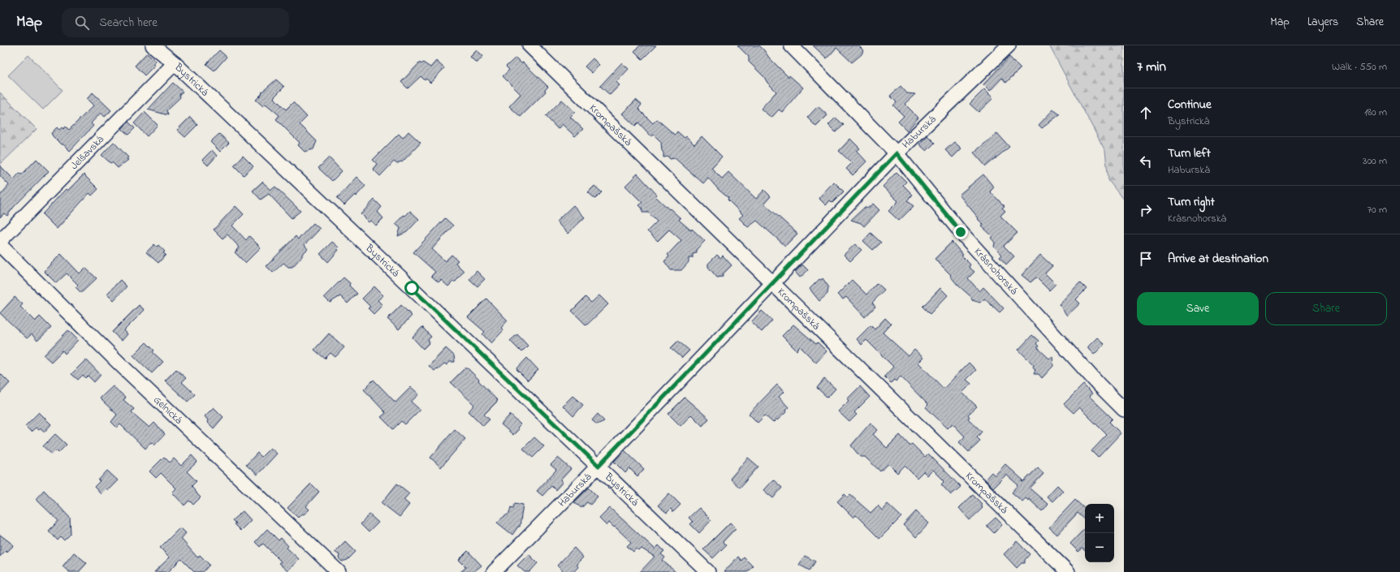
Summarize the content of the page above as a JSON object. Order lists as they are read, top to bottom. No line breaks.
{"streets":{"street":["Bystrická","Krompašská","Haburská","Jelšavská","Krásnohorská","Gelnická"]},"crossings":[["Bystrická","Haburská"],["Bystrická","Jelšavská"],["Krompašská","Haburská"],["Haburská","Krásnohorská"]],"page":{"header":"Map","search":"Search here","nav":["Map","Layers","Share"],"heading":["7 min","Walk · 550 m"],"list":[["Continue","Bystrická","180 m"],["Turn left","Haburská","300 m"],["Turn right","Krásnohorská","70 m"],"Arrive at destination"],"buttons":["Save","Share"],"map_buttons":["+","−"]}}
